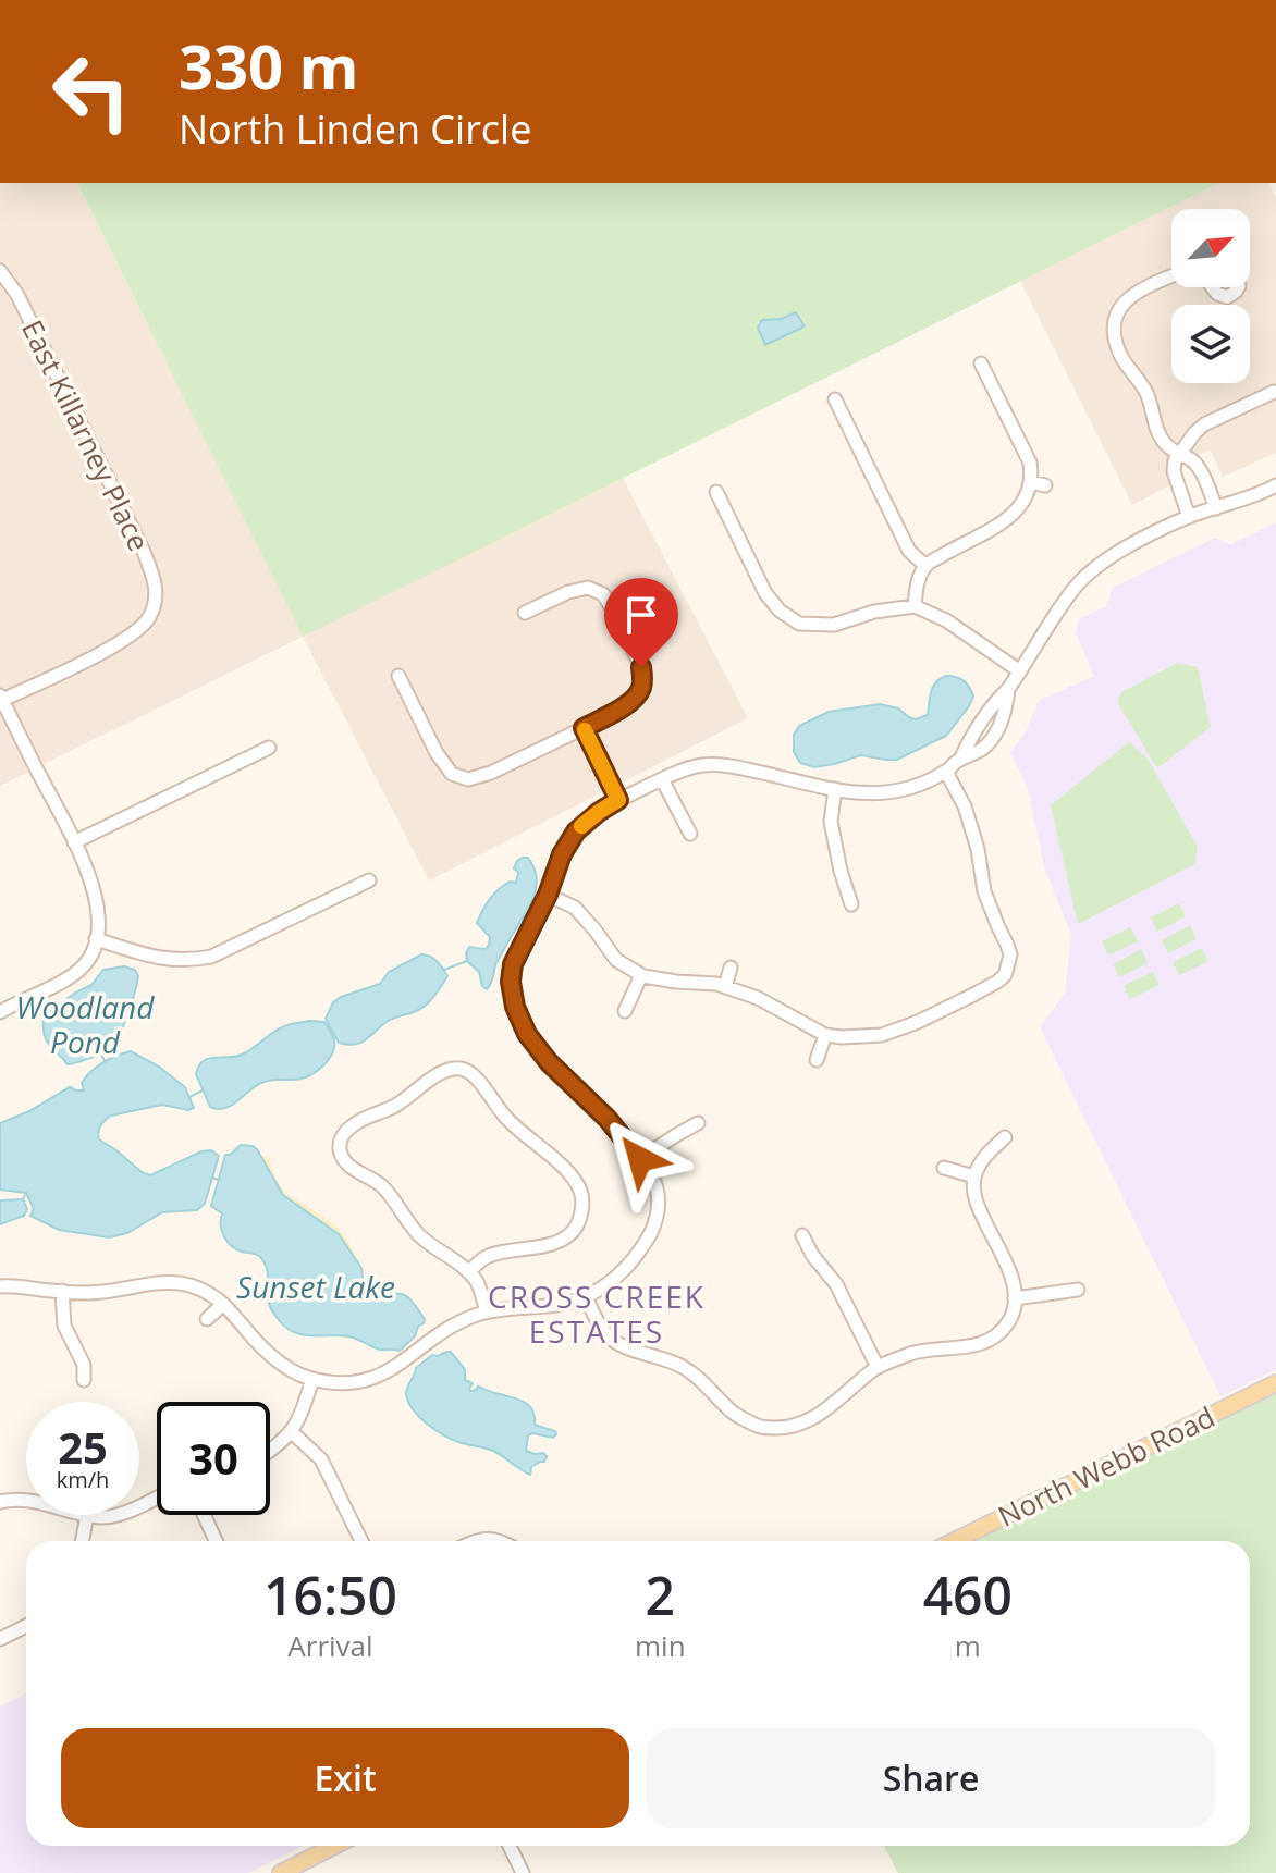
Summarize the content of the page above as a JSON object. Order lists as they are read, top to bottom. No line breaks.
{"streets":{"main road":["North Webb Road"],"street":["East Killarney Place"]},"districts":["CROSS CREEK ESTATES"],"water":["Woodland Pond","Sunset Lake"],"north":"top right","page":{"turn":["330 m","North Linden Circle"],"speed":"25 km/h","limit":"30","eta":["16:50","Arrival","2","min","460","m"],"buttons":["Exit","Share"]}}
